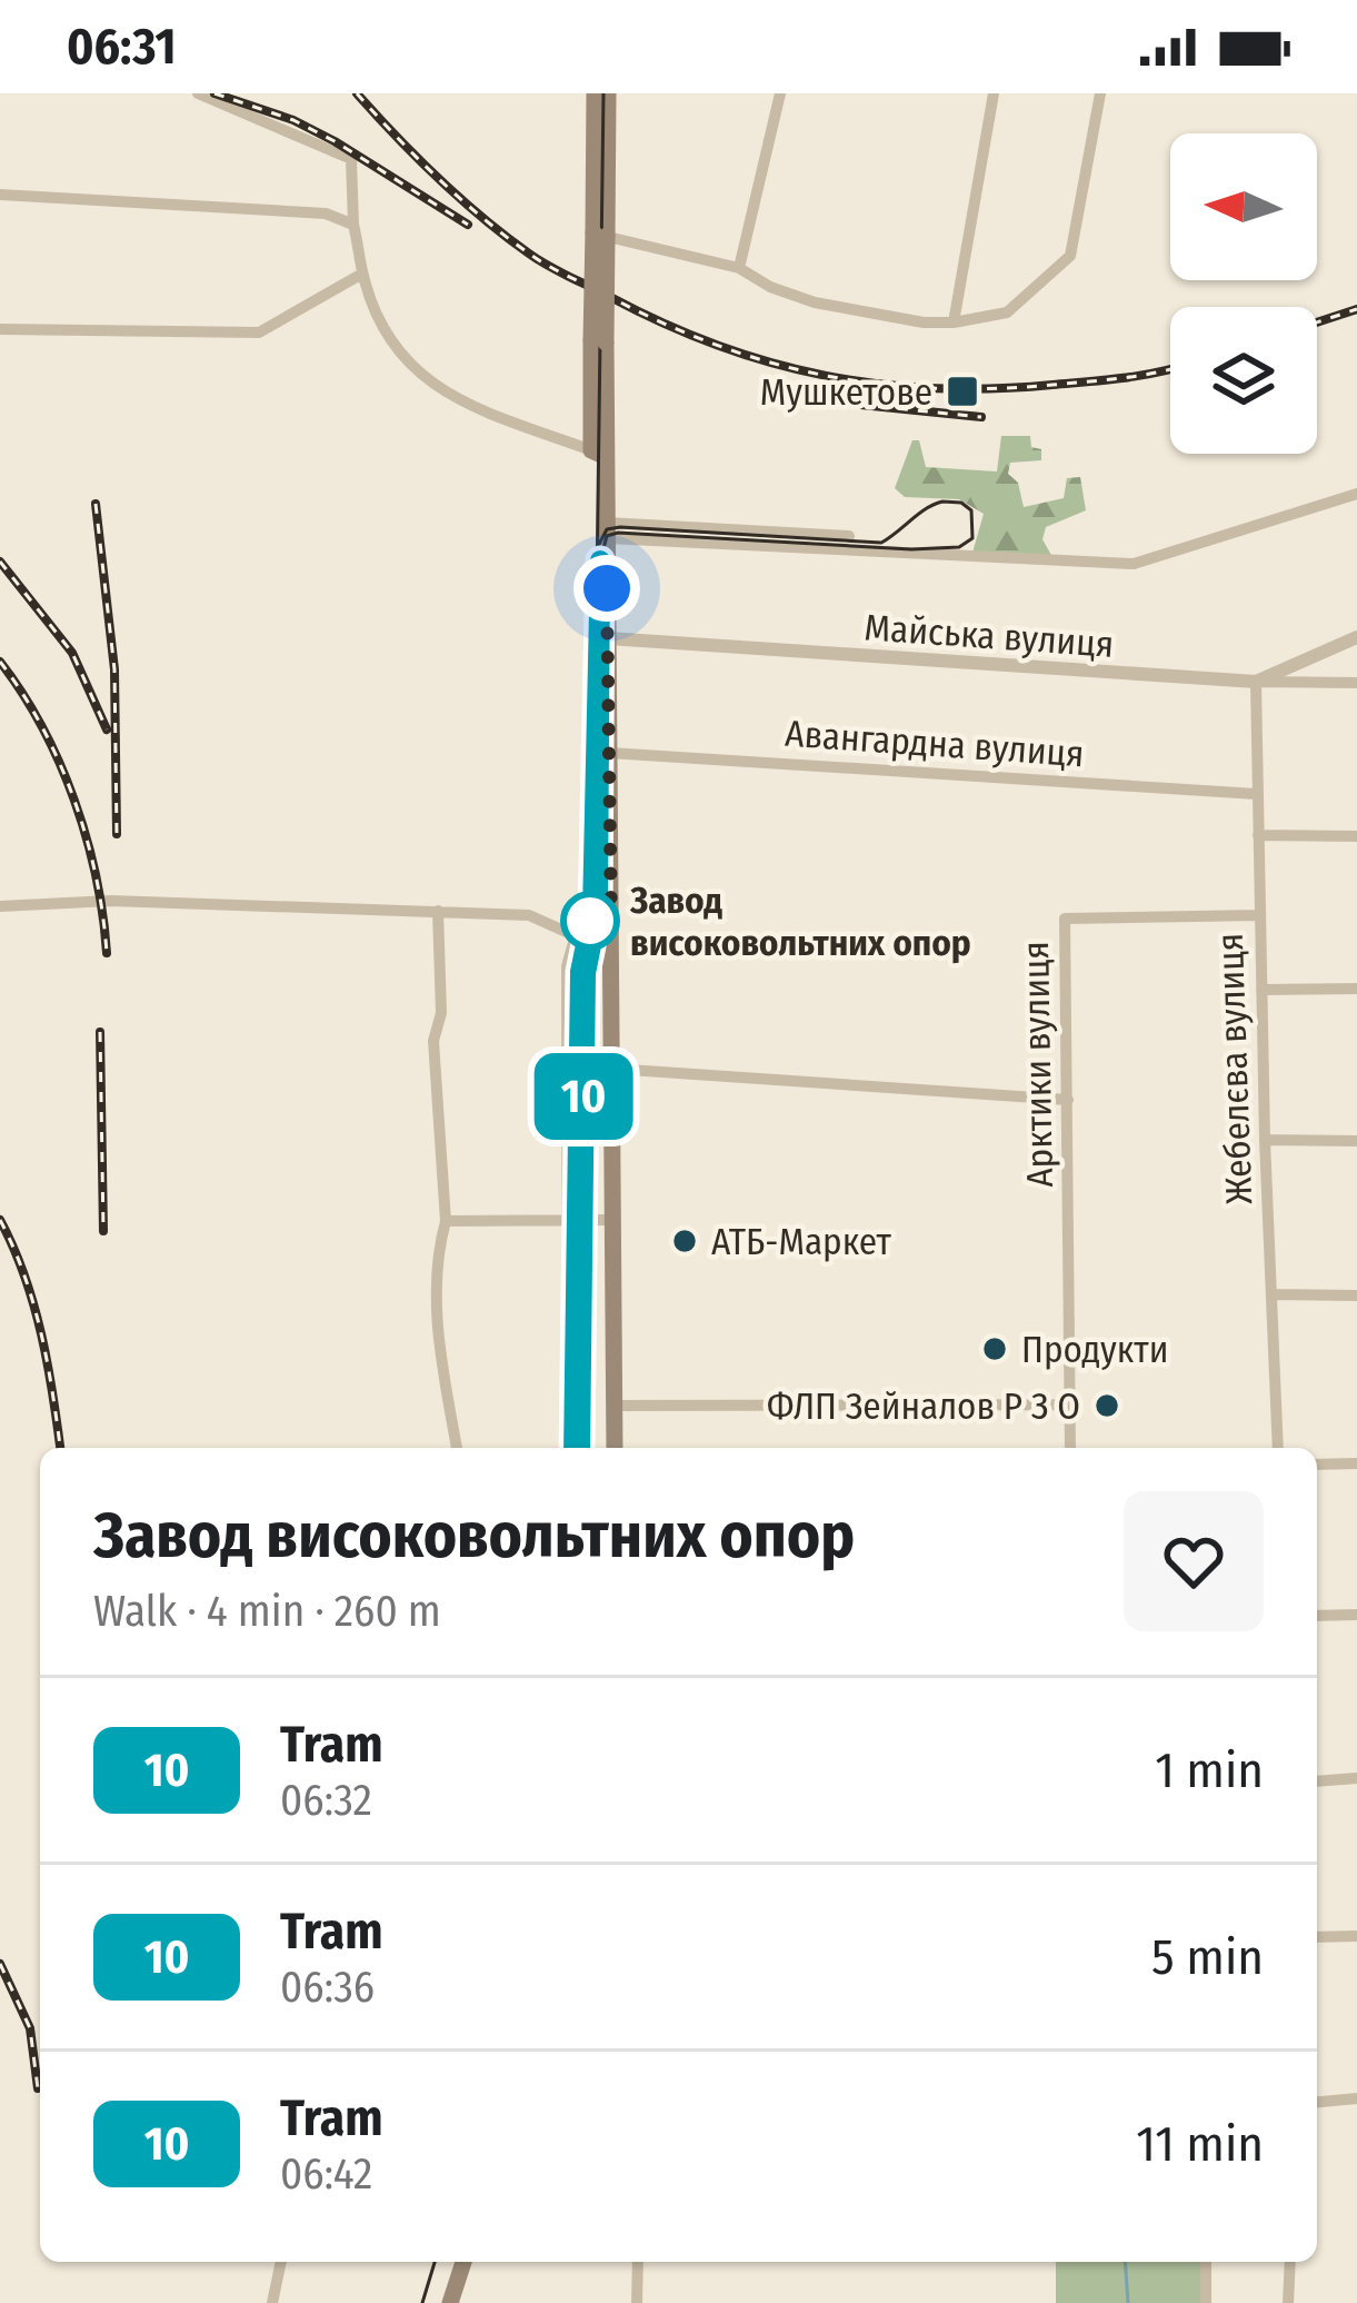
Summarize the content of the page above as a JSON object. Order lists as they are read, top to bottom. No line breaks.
{"streets":{"street":["Майська вулиця","Авангардна вулиця","Арктики вулиця","Жебелєва вулиця"]},"crossings":[["Майська вулиця","Жебелєва вулиця"],["Авангардна вулиця","Жебелєва вулиця"],["Арктики вулиця","Жебелєва вулиця"]],"places":{"transit":["Мушкетове"],"other":["Завод високовольтних опор","АТБ-Маркет","Продукти","ФЛП Зейналов Р З О"]},"lines":["tram line 10"],"north":"left","page":{"status":"06:31","on_map":"10","heading":["Завод високовольтних опор","Walk · 4 min · 260 m"],"list":[{"mark":"10","name":"Tram","note":"06:32","value":"1 min"},{"mark":"10","name":"Tram","note":"06:36","value":"5 min"},{"mark":"10","name":"Tram","note":"06:42","value":"11 min"}]}}
